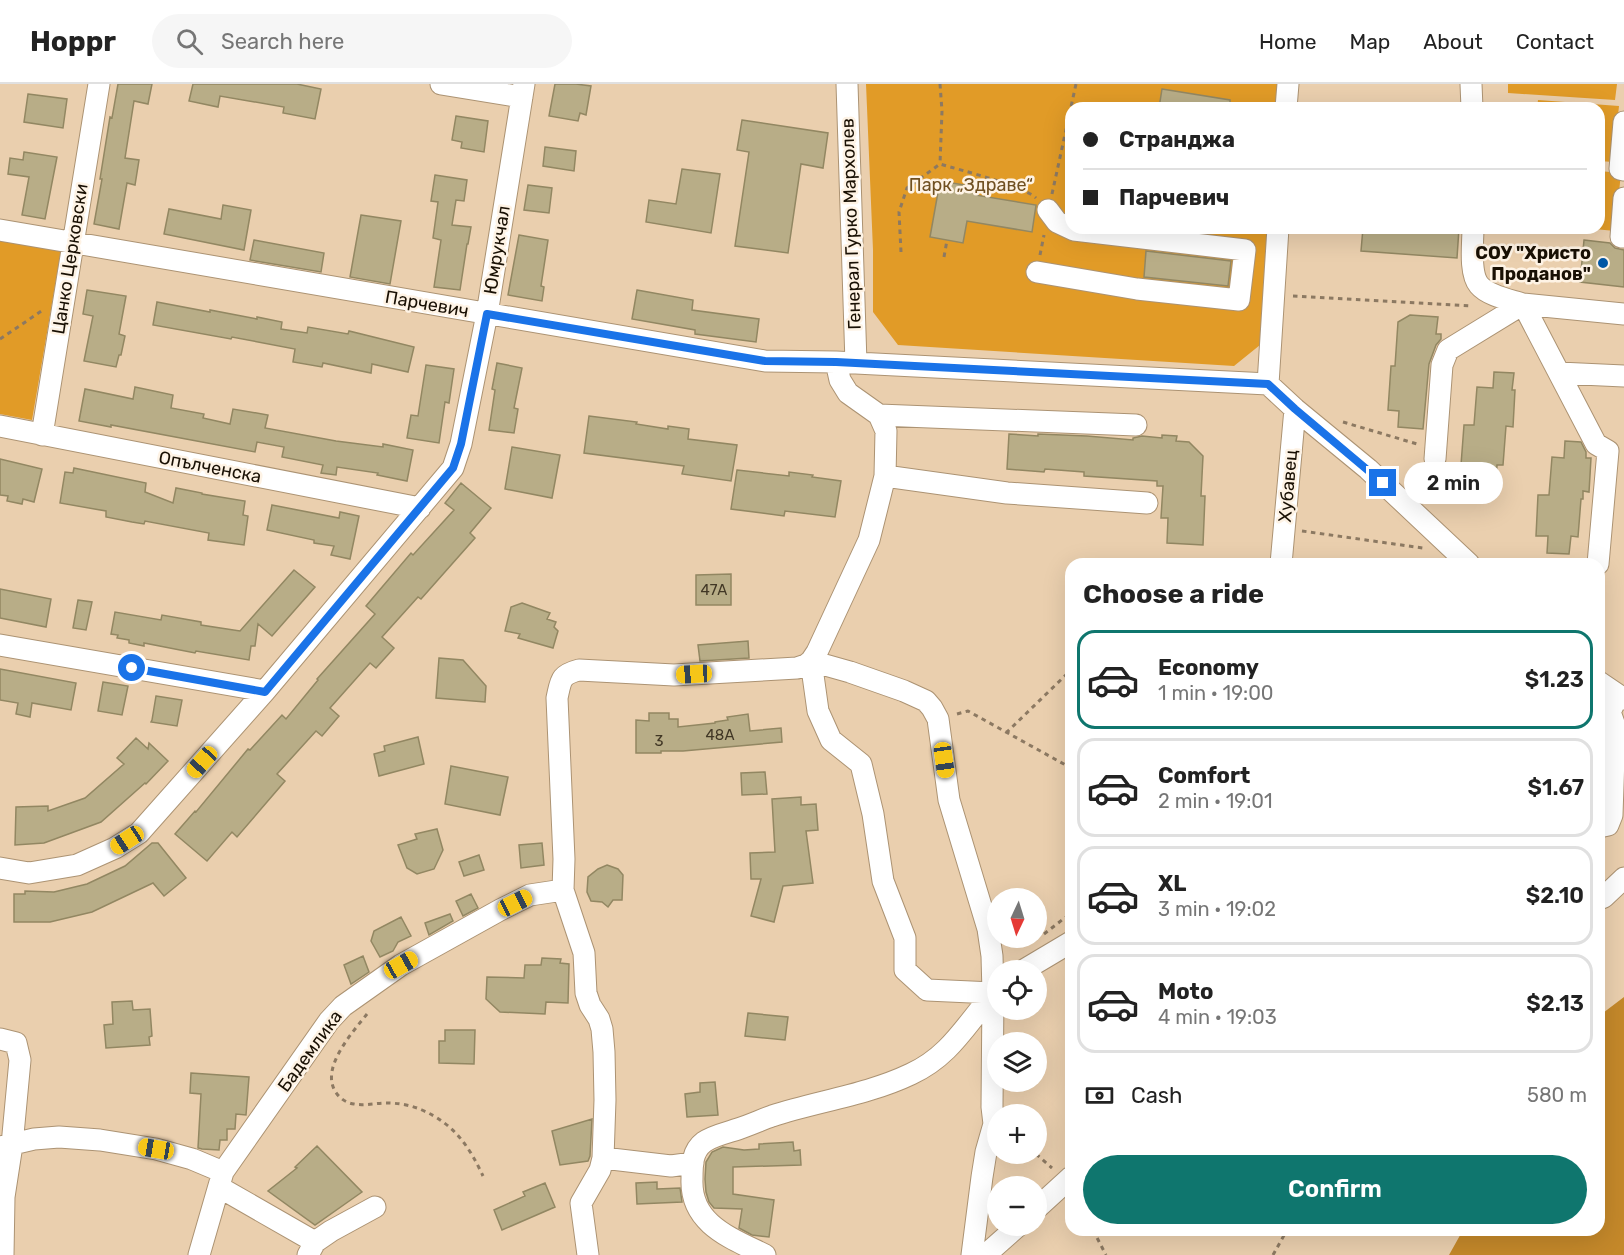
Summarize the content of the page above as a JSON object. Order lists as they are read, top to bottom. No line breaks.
{"streets":{"street":["Генерал Гурко Мархолев","Юмрукчал","Цанко Церковски","Парчевич","Опълченска","Хубавец","Бадемлика"]},"crossings":[["Генерал Гурко Мархолев","Парчевич"],["Юмрукчал","Парчевич"],["Юмрукчал","Опълченска"],["Цанко Церковски","Парчевич"],["Цанко Церковски","Опълченска"]],"parks":["Парк „Здраве“"],"places":["СОУ \"Христо Проданов\""],"house_numbers":["47А","48А","3"],"north":"bottom","page":{"header":"Hoppr","search":"Search here","nav":["Home","Map","About","Contact"],"banner":["Странджа","Парчевич"],"bubble":"2 min","heading":"Choose a ride","list":[{"name":"Economy","note":"1 min · 19:00","value":"$1.23"},{"name":"Comfort","note":"2 min · 19:01","value":"$1.67"},{"name":"XL","note":"3 min · 19:02","value":"$2.10"},{"name":"Moto","note":"4 min · 19:03","value":"$2.13"}],"map_buttons":["+","−"],"pay":["Cash","580 m"],"buttons":"Confirm"}}
